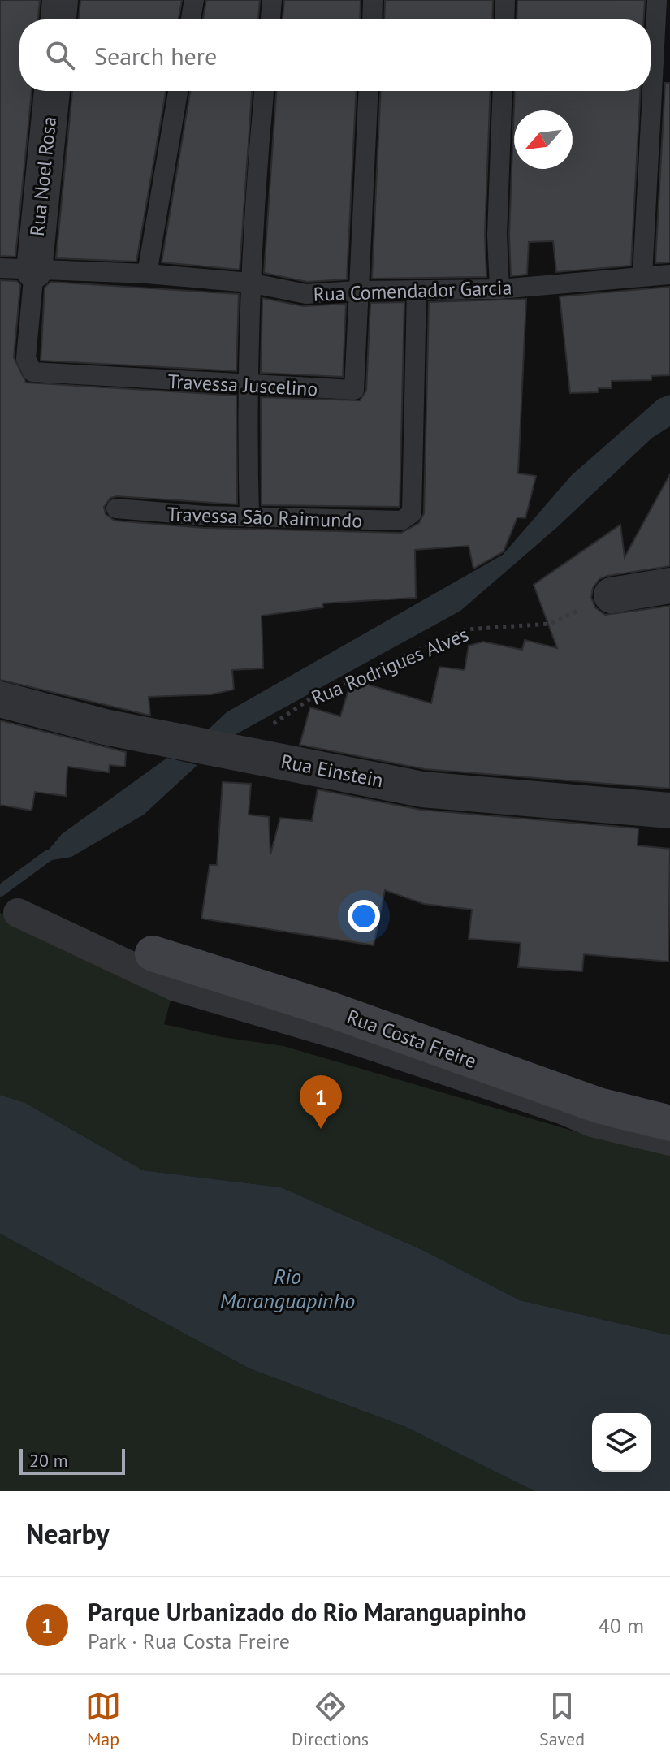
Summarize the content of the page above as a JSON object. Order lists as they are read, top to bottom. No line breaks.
{"streets":{"main road":["Rua Costa Freire"],"street":["Rua Noel Rosa","Rua Einstein"],"lane":["Rua Comendador Garcia","Travessa Juscelino","Travessa São Raimundo"],"path":["Rua Rodrigues Alves"]},"crossings":[["Rua Noel Rosa","Rua Comendador Garcia"],["Rua Noel Rosa","Travessa Juscelino"],["Rua Comendador Garcia","Travessa Juscelino"],["Rua Comendador Garcia","Travessa São Raimundo"],["Rua Rodrigues Alves","Rua Einstein"]],"water":["Rio Maranguapinho"],"scale_bar":"20 m","north":"bottom left","page":{"search":"Search here","pins":"1","scale":"20 m","heading":"Nearby","list":[{"mark":"1","name":"Parque Urbanizado do Rio Maranguapinho","note":"Park · Rua Costa Freire","value":"40 m"}],"nav":["Map","Directions","Saved"]}}
